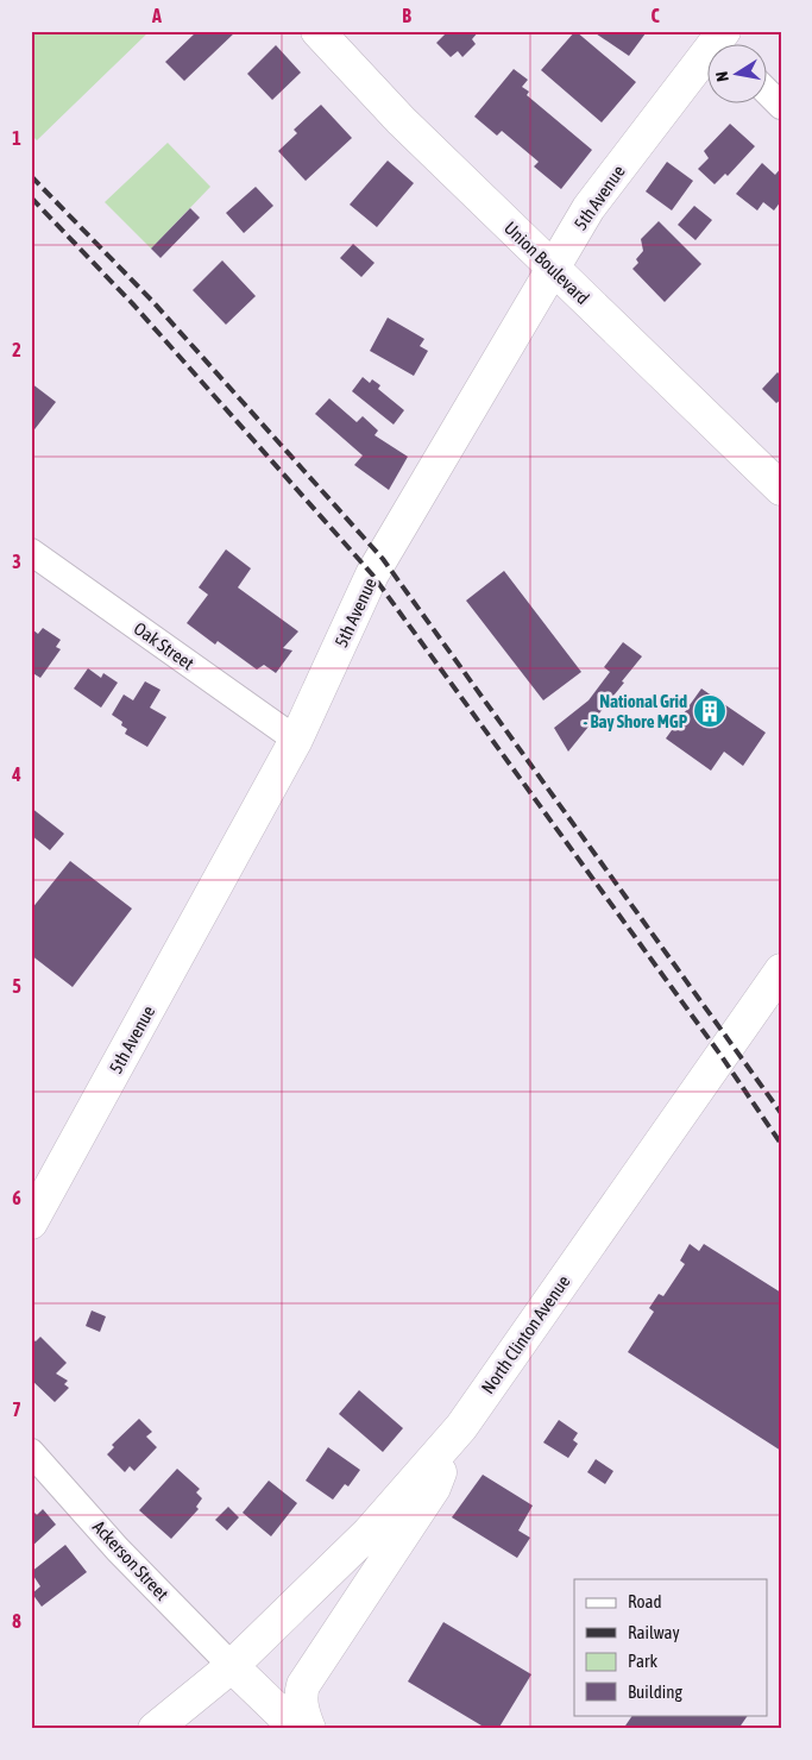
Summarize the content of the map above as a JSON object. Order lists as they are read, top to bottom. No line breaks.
{"streets":{"main road":["5th Avenue","Union Boulevard","North Clinton Avenue"],"street":["Oak Street","Ackerson Street"]},"crossings":[["5th Avenue","Union Boulevard"],["5th Avenue","Oak Street"],["North Clinton Avenue","Ackerson Street"]],"places":{"building":["National Grid - Bay Shore MGP"]},"legend":["Road","Railway","Park","Building"],"north":"left","grid":{"columns":["A","B","C"],"rows":["1","2","3","4","5","6","7","8"]}}
